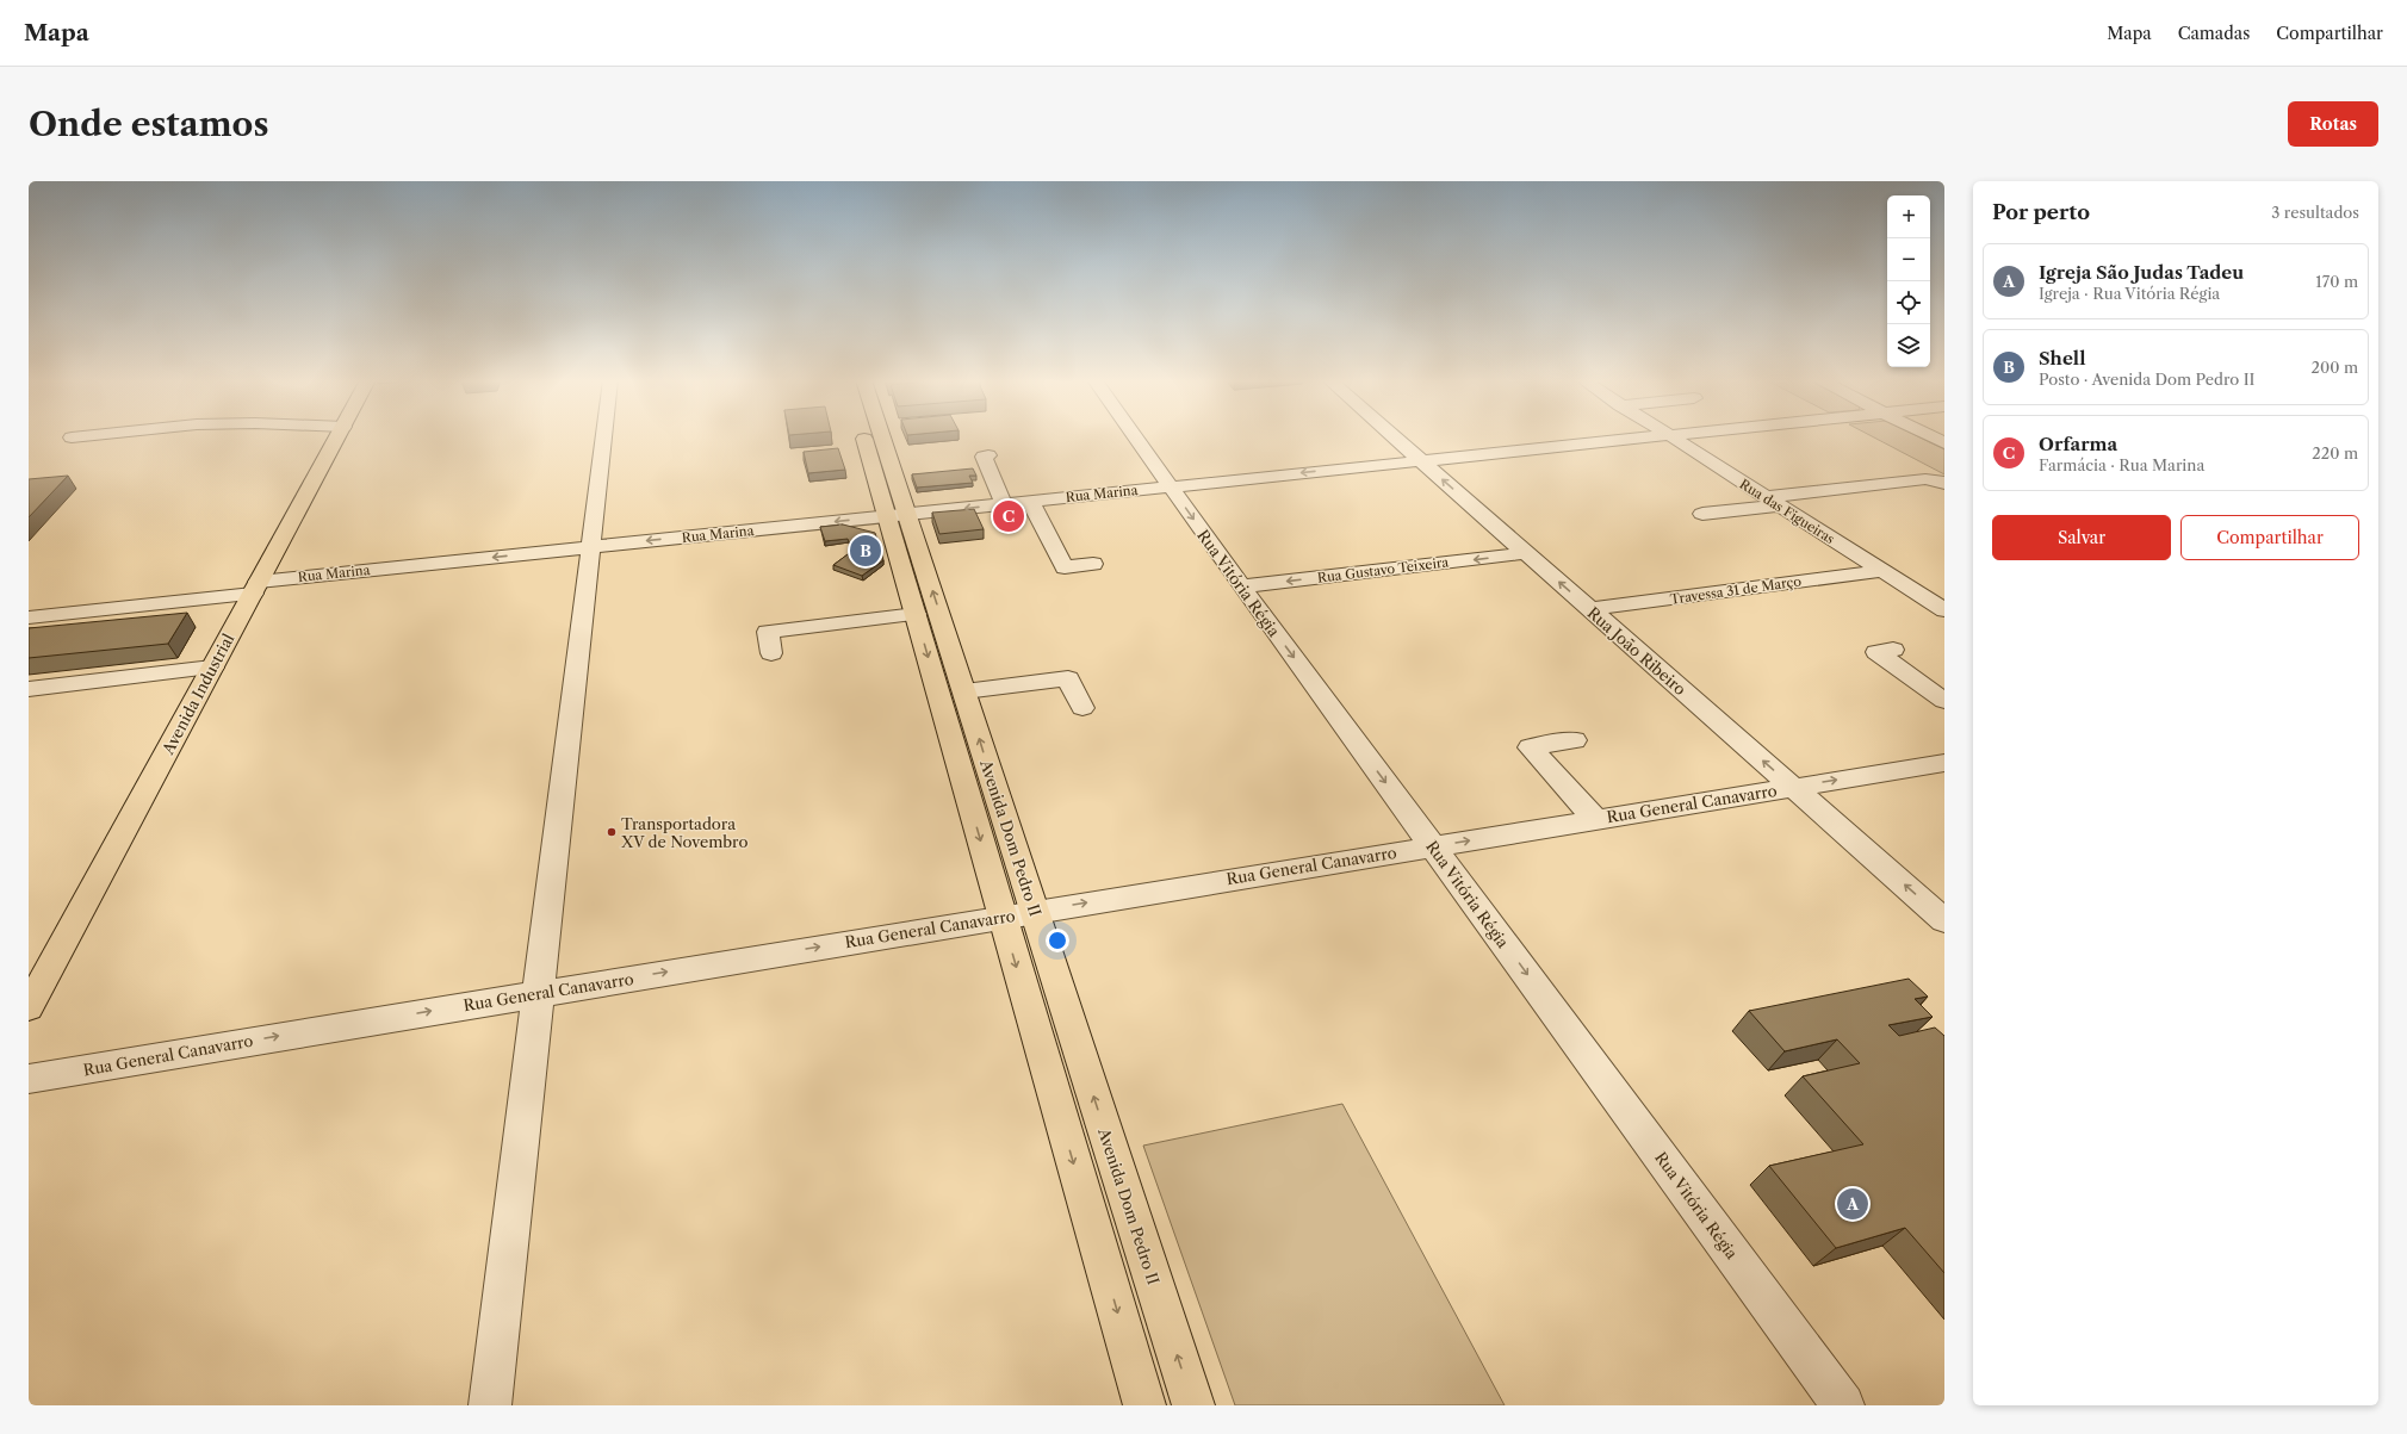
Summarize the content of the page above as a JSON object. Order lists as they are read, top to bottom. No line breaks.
{"streets":{"main road":["Avenida Industrial","Avenida Dom Pedro II"],"street":["Rua Marina","Rua das Figueiras","Rua Gustavo Teixeira","Rua Vitória Régia","Travessa 31 de Março","Rua João Ribeiro","Rua General Canavarro"]},"crossings":[["Rua Marina","Rua Vitória Régia"],["Rua Marina","Rua João Ribeiro"],["Rua Marina","Avenida Industrial"],["Rua Marina","Avenida Dom Pedro II"],["Rua das Figueiras","Travessa 31 de Março"],["Rua Gustavo Teixeira","Rua Vitória Régia"],["Rua Gustavo Teixeira","Rua João Ribeiro"],["Rua Vitória Régia","Rua General Canavarro"],["Travessa 31 de Março","Rua João Ribeiro"],["Rua João Ribeiro","Rua General Canavarro"],["Rua General Canavarro","Avenida Dom Pedro II"]],"one_way":["Rua Marina","Rua Gustavo Teixeira","Rua Vitória Régia","Rua João Ribeiro","Rua General Canavarro"],"places":["Transportadora XV de Novembro"],"page":{"header":"Mapa","nav":["Mapa","Camadas","Compartilhar"],"buttons":["Rotas",["Salvar","Compartilhar"]],"title":"Onde estamos","heading":["Por perto","3 resultados"],"map_buttons":["+","−"],"list":[{"mark":"A","name":"Igreja São Judas Tadeu","note":"Igreja · Rua Vitória Régia","value":"170 m"},{"mark":"B","name":"Shell","note":"Posto · Avenida Dom Pedro II","value":"200 m"},{"mark":"C","name":"Orfarma","note":"Farmácia · Rua Marina","value":"220 m"}],"pins":["C","B","A"]}}
